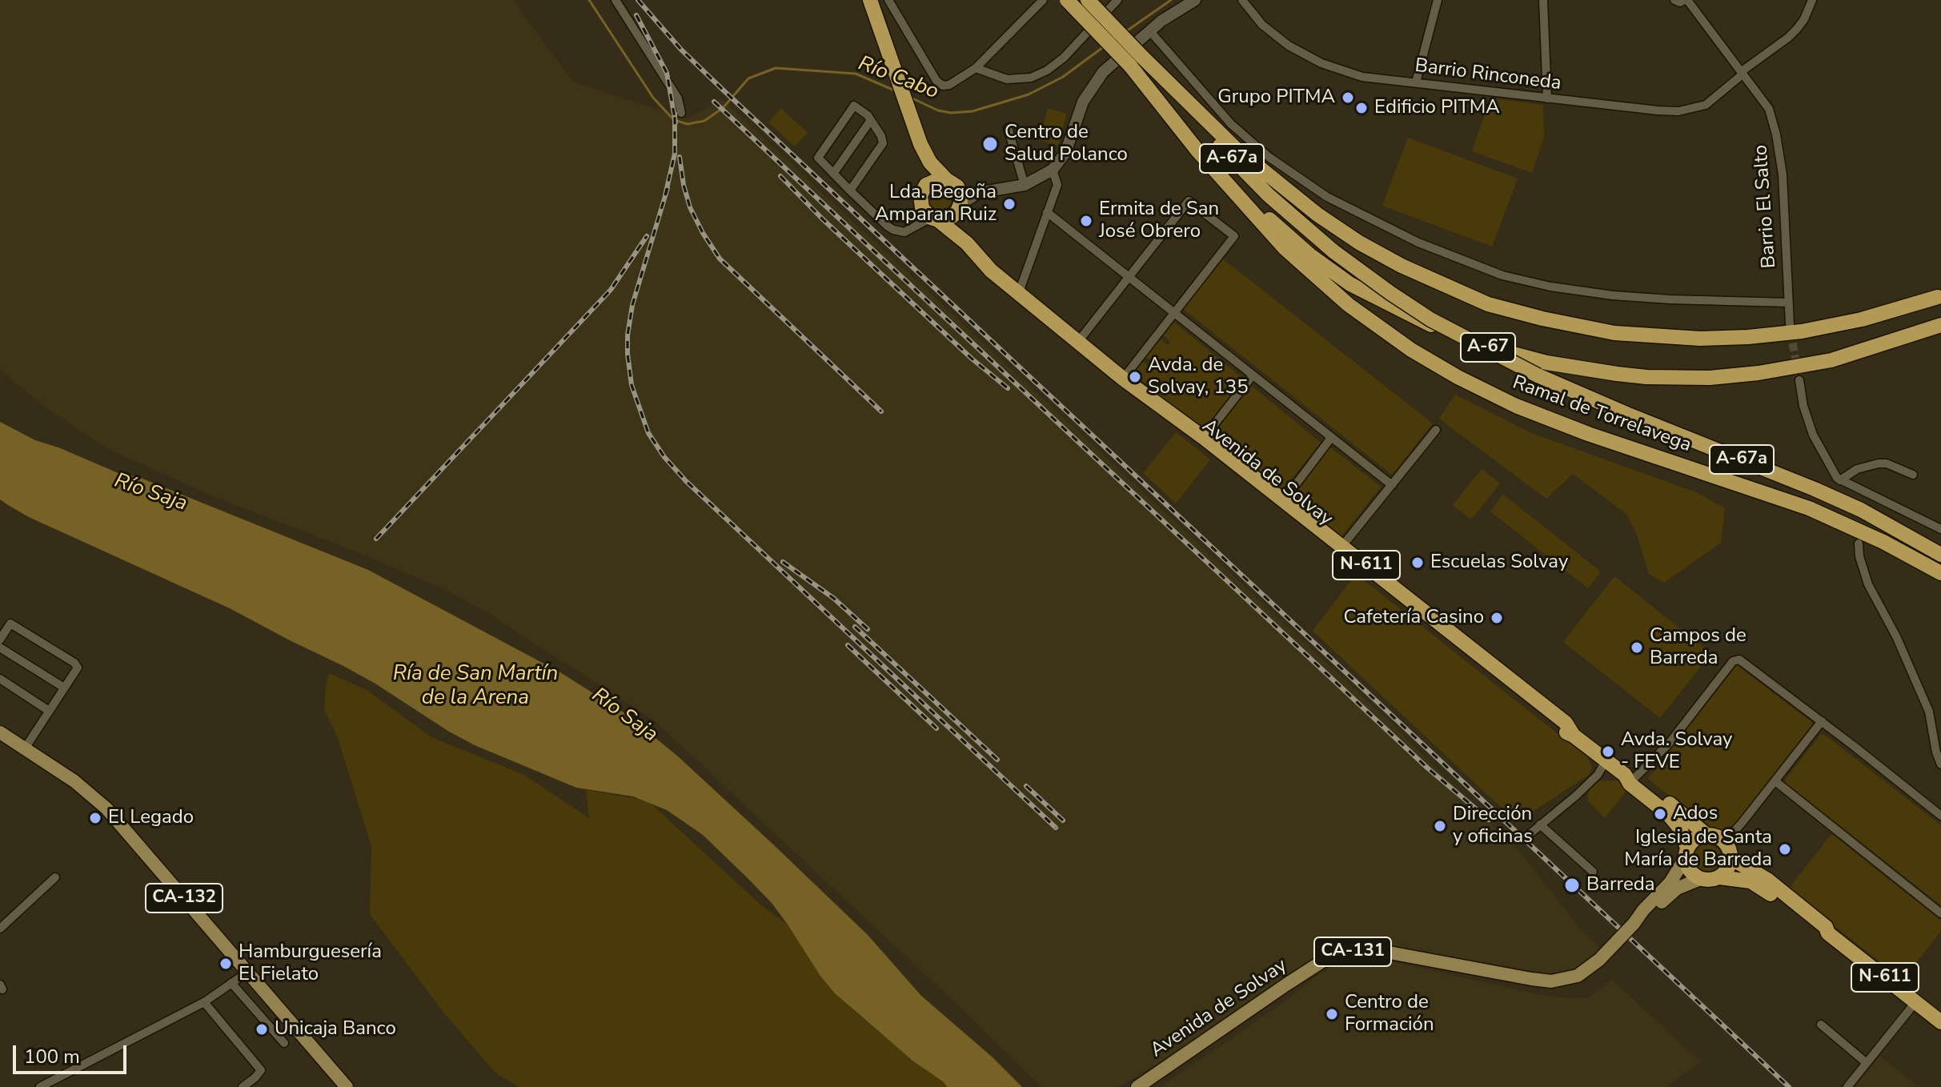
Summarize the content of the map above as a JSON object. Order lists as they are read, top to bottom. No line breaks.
{"streets":{"highway":["A-67a","A-67","Ramal de Torrelavega","Avenida de Solvay","N-611"],"main road":["CA-132","CA-131"],"street":["Barrio Rinconeda","Barrio El Salto"]},"crossings":[["Barrio Rinconeda","Barrio El Salto"],["A-67","Ramal de Torrelavega"],["Avenida de Solvay","N-611"],["Avenida de Solvay","CA-131"],["N-611","CA-131"]],"water":["Río Cabo","Río Saja","Ría de San Martín de la Arena"],"places":["Grupo PITMA","Edificio PITMA","Centro de Salud Polanco","Lda. Begoña Amparan Ruiz","Ermita de San José Obrero","Avda. de Solvay, 135","Escuelas Solvay","Cafetería Casino","Campos de Barreda","Avda. Solvay - FEVE","Ados","El Legado","Dirección y oficinas","Iglesia de Santa María de Barreda","Barreda","Hamburguesería El Fielato","Centro de Formación","Unicaja Banco"],"scale_bar":"100 m"}
